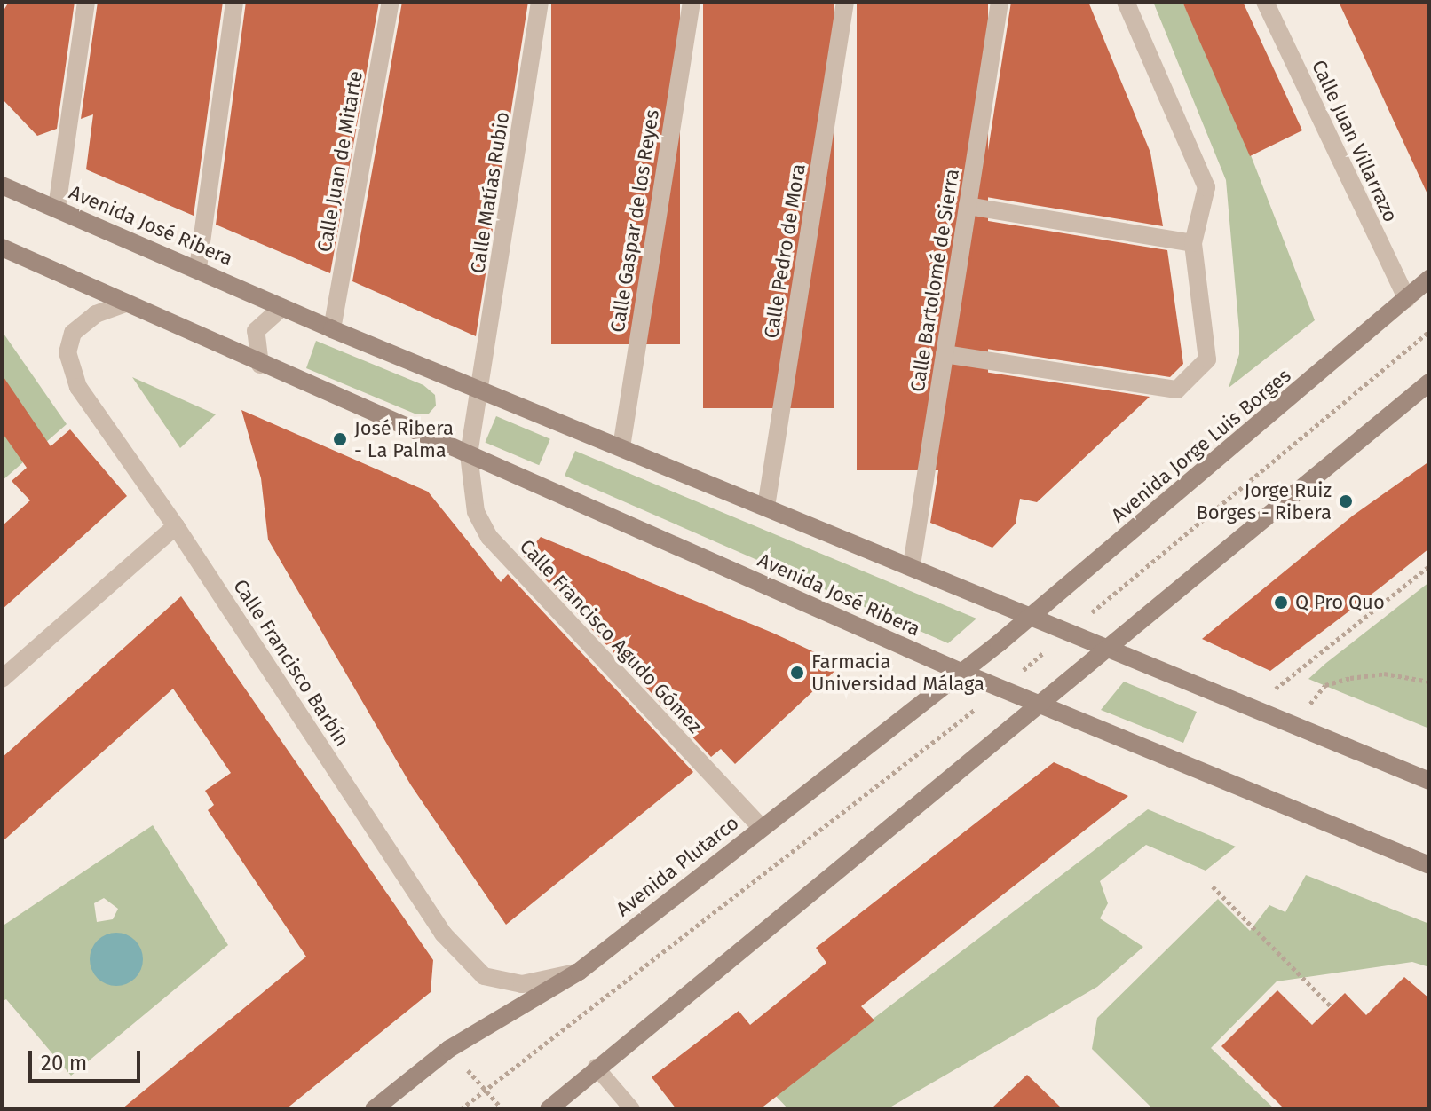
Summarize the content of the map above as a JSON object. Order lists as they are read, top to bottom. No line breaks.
{"streets":{"street":["Calle Juan Villarrazo","Calle Juan de Mitarte","Calle Matías Rubio","Calle Gaspar de los Reyes","Avenida José Ribera","Calle Pedro de Mora","Calle Bartolomé de Sierra","Avenida Jorge Luis Borges","Calle Francisco Agudo Gómez","Calle Francisco Barbín","Avenida Plutarco"]},"crossings":[["Calle Juan Villarrazo","Avenida Jorge Luis Borges"],["Calle Juan de Mitarte","Avenida José Ribera"],["Calle Matías Rubio","Avenida José Ribera"],["Calle Gaspar de los Reyes","Avenida José Ribera"],["Avenida José Ribera","Calle Pedro de Mora"],["Avenida José Ribera","Calle Bartolomé de Sierra"],["Avenida José Ribera","Avenida Jorge Luis Borges"],["Avenida José Ribera","Calle Francisco Agudo Gómez"],["Avenida José Ribera","Calle Francisco Barbín"],["Avenida José Ribera","Avenida Plutarco"],["Avenida Jorge Luis Borges","Avenida Plutarco"],["Calle Francisco Agudo Gómez","Avenida Plutarco"],["Calle Francisco Barbín","Avenida Plutarco"]],"places":["José Ribera - La Palma","Jorge Ruiz Borges - Ribera","Q Pro Quo","Farmacia Universidad Málaga"],"scale_bar":"20 m"}
